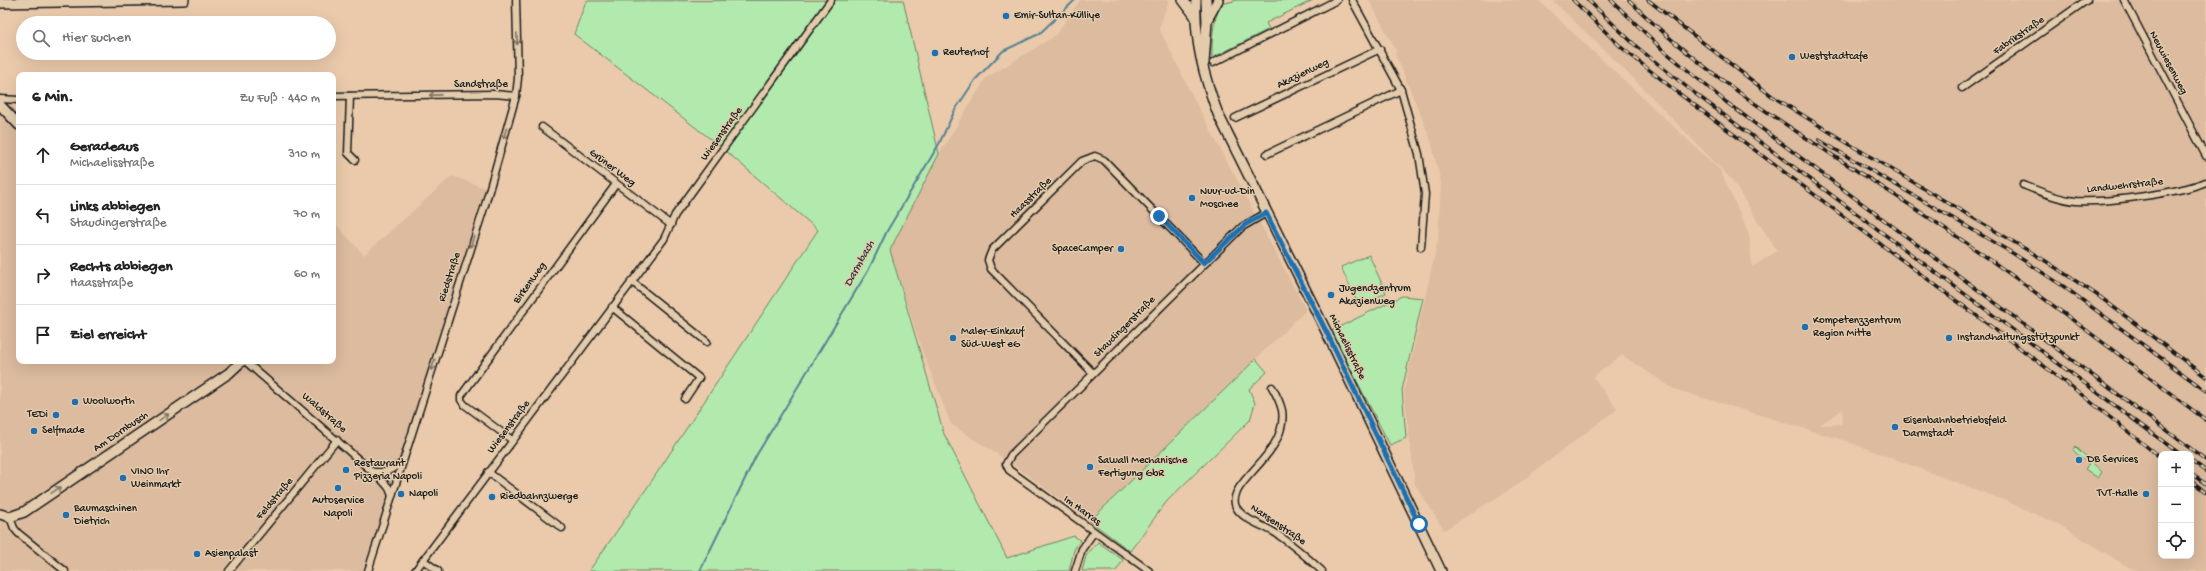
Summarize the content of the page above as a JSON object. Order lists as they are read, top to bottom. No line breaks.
{"streets":{"street":["Fabrikstraße","Neuwiesenweg","Akazienweg","Sandstraße","Wiesenstraße","Grüner Weg","Landwehrstraße","Haasstraße","Riedstraße","Birkenweg","Staudingerstraße","Michaelisstraße","Waldstraße","Am Dornbusch","Feldstraße","Im Harras","Nansenstraße"]},"crossings":[["Sandstraße","Riedstraße"],["Wiesenstraße","Grüner Weg"],["Wiesenstraße","Birkenweg"],["Grüner Weg","Birkenweg"],["Haasstraße","Staudingerstraße"],["Riedstraße","Waldstraße"],["Staudingerstraße","Michaelisstraße"],["Staudingerstraße","Im Harras"],["Waldstraße","Feldstraße"]],"one_way":["Riedstraße","Am Dornbusch"],"water":["Darmbach"],"places":["Emir-Sultan-Külliye","Reuterhof","Weststadtcafe","Nuur-ud-Din Moschee","SpaceCamper","Jugendzentrum Akazienweg","Kompetenzzentrum Region Mitte","Maler-Einkauf Süd-West eG","Instandhaltungsstützpunkt","Woolworth","TEDi","Eisenbahnbetriebsfeld Darmstadt","Selfmade","DB Services","Sawall Mechanische Fertigung GbR","Restaurant Pizzeria Napoli","VINO Ihr Weinmarkt","Autoservice Napoli","Napoli","TVT-Halle","Riedbahnzwerge","Baumaschinen Dietrich","Asienpalast"],"page":{"search":"Hier suchen","heading":["6 Min.","Zu Fuß · 440 m"],"list":[["Geradeaus","Michaelisstraße","310 m"],["Links abbiegen","Staudingerstraße","70 m"],["Rechts abbiegen","Haasstraße","60 m"],"Ziel erreicht"],"map_buttons":["+","−"]}}
